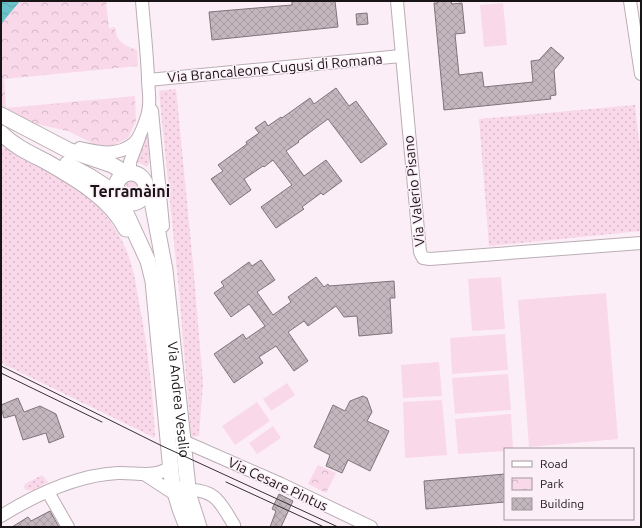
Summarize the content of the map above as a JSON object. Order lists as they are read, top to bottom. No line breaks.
{"streets":{"main road":["Via Andrea Vesalio"],"street":["Via Brancaleone Cugusi di Romana","Via Valerio Pisano","Via Cesare Pintus"]},"crossings":[["Via Brancaleone Cugusi di Romana","Via Valerio Pisano"],["Via Brancaleone Cugusi di Romana","Via Andrea Vesalio"],["Via Andrea Vesalio","Via Cesare Pintus"]],"districts":["Terramàini"],"legend":["Road","Park","Building"]}
